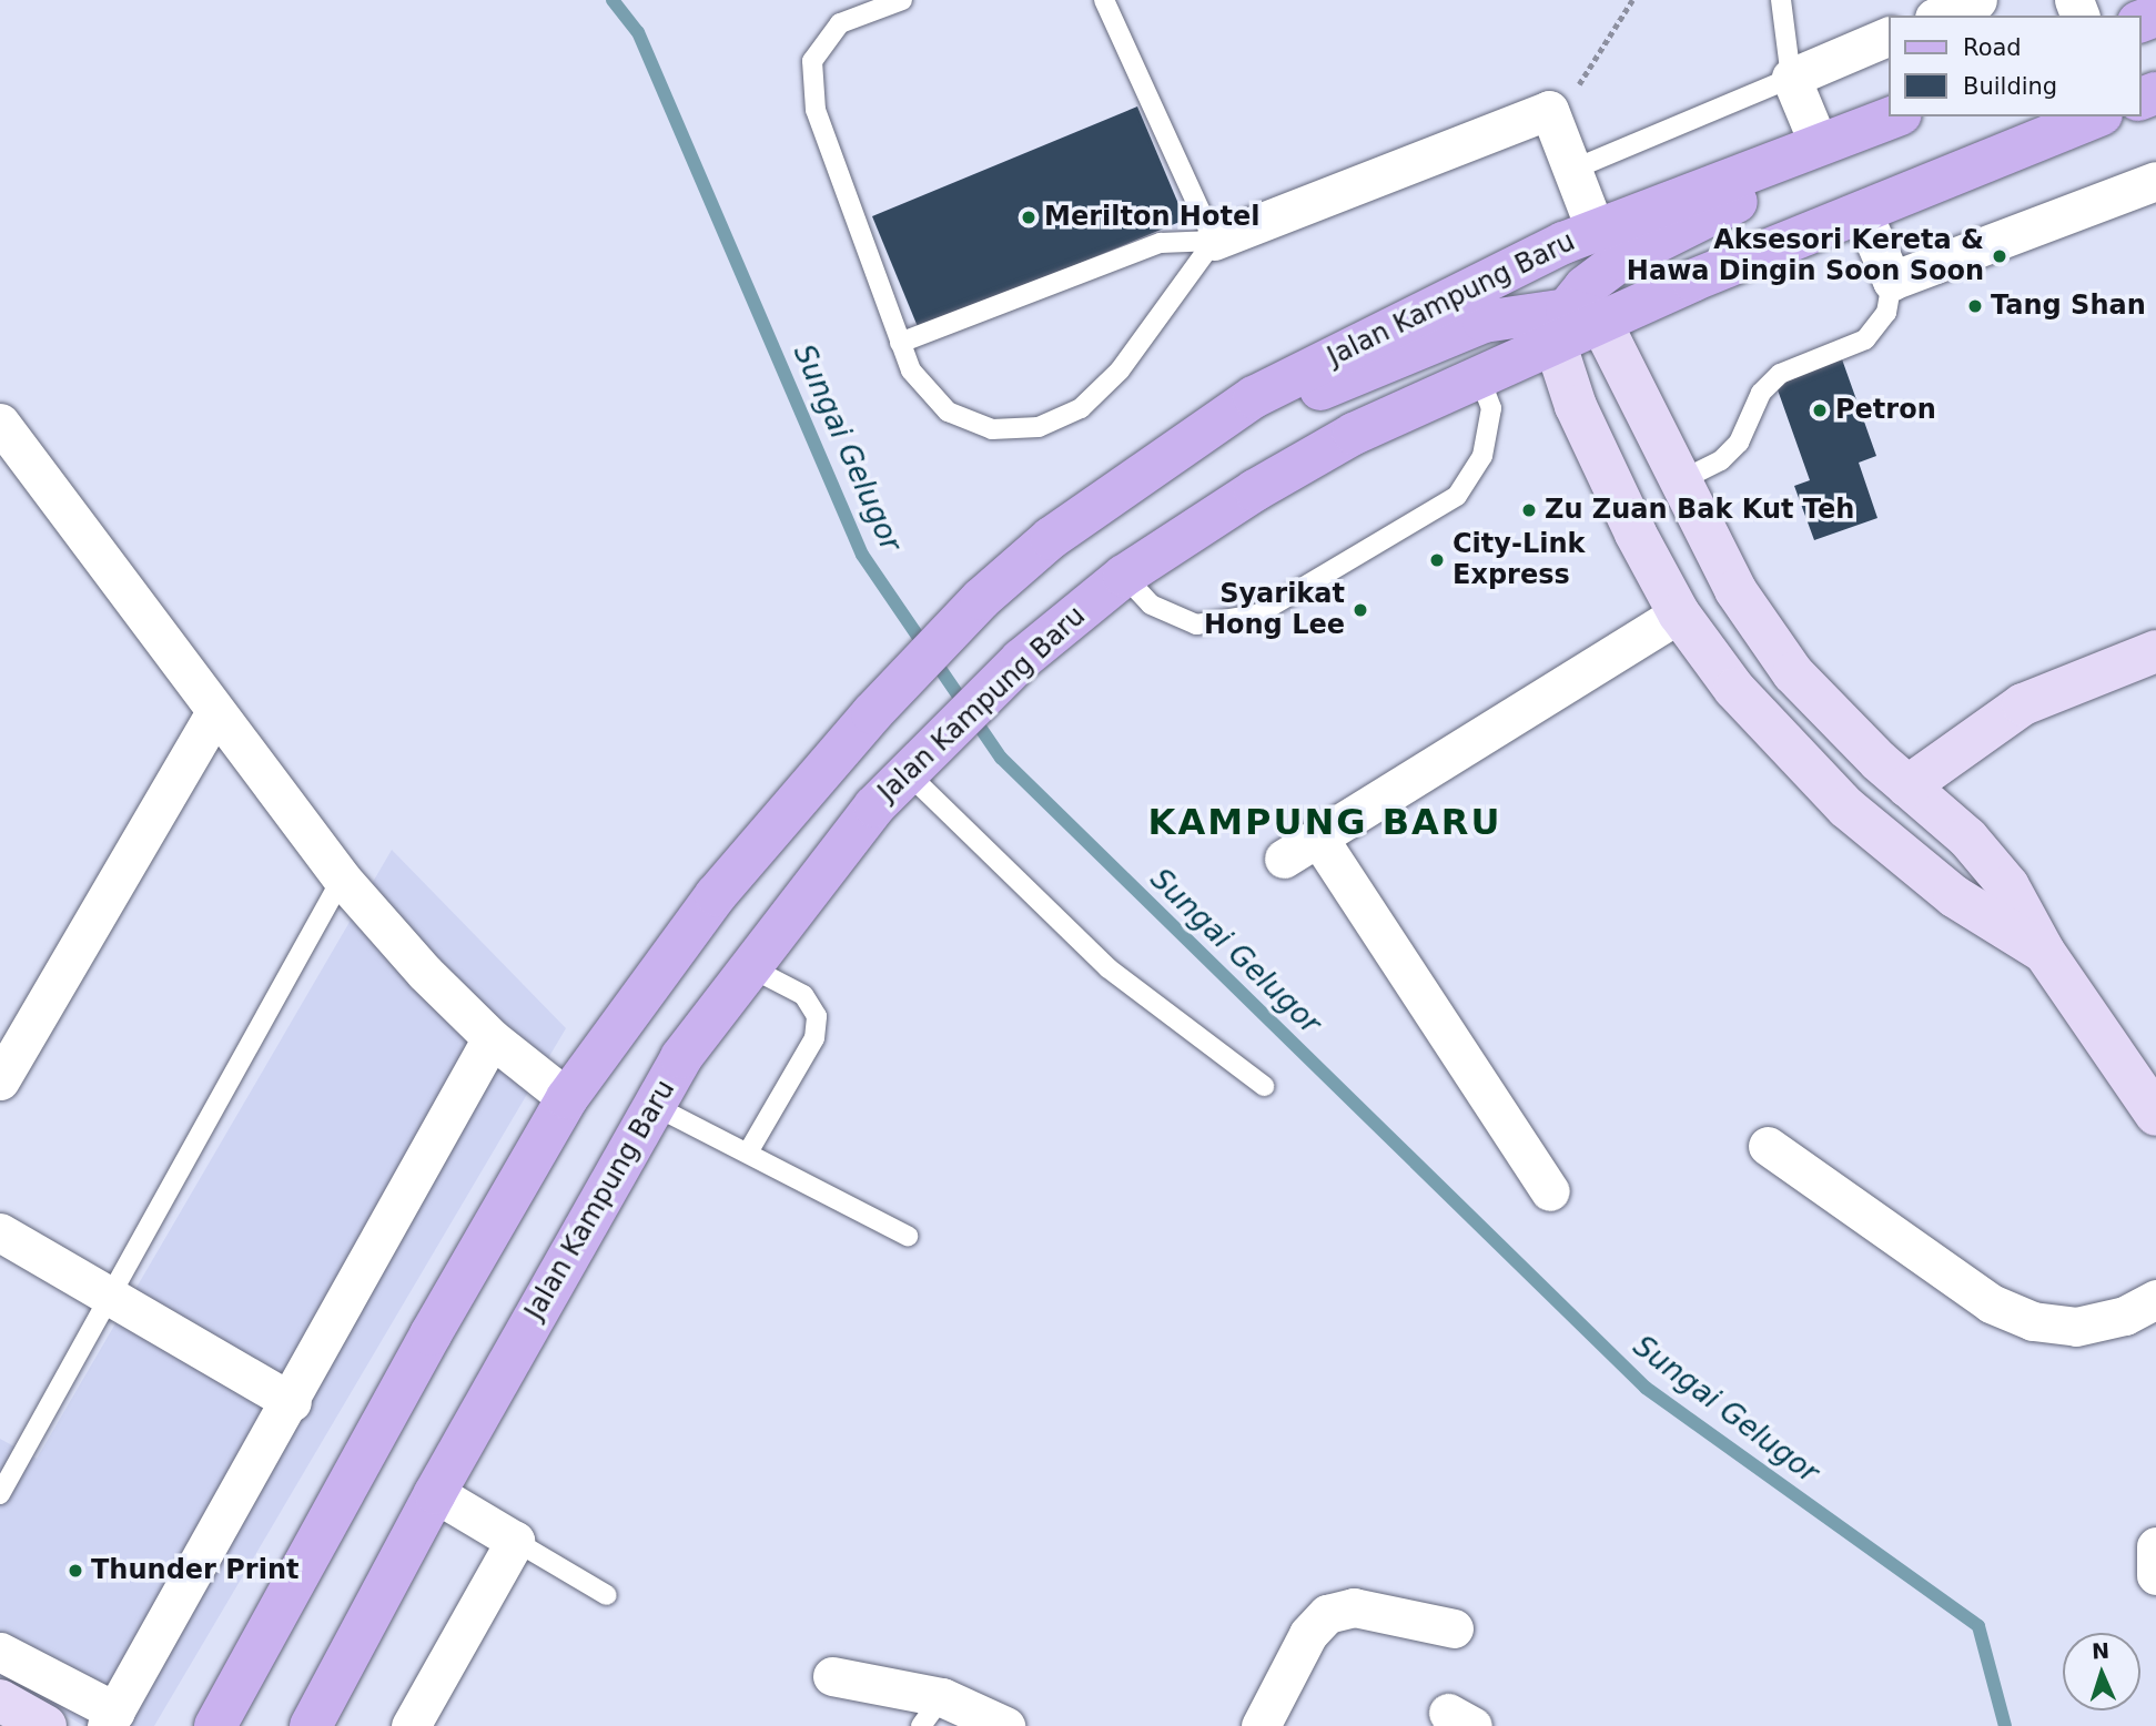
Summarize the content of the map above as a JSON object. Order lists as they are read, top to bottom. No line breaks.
{"streets":{"main road":["Jalan Kampung Baru"]},"districts":["KAMPUNG BARU"],"water":["Sungai Gelugor"],"places":["Merilton Hotel","Aksesori Kereta & Hawa Dingin Soon Soon","Tang Shan","Petron","Zu Zuan Bak Kut Teh","City-Link Express","Syarikat Hong Lee","Thunder Print"],"legend":["Road","Building"],"north":"top"}
